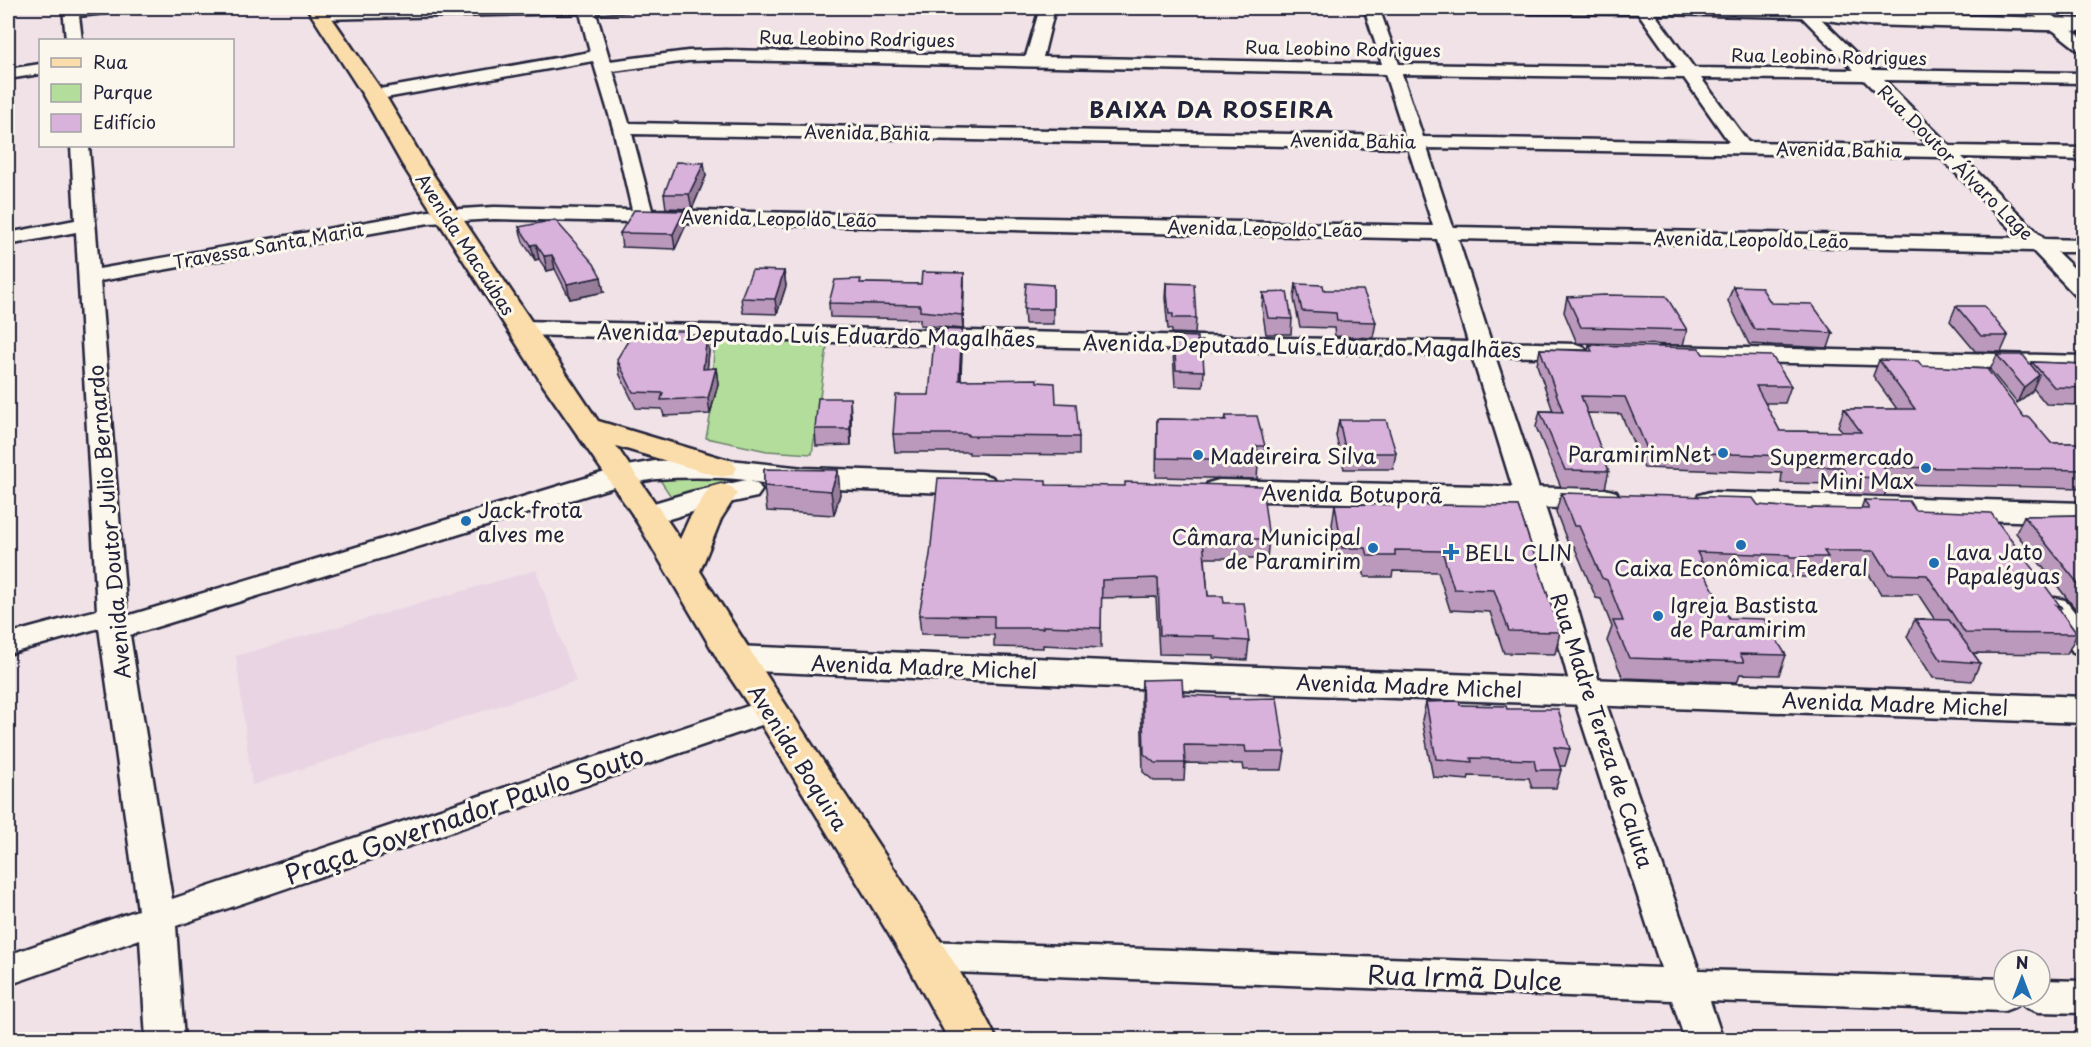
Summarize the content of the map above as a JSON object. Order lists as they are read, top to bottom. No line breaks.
{"streets":{"main road":["Avenida Macaúbas","Avenida Boquira"],"street":["Rua Leobino Rodrigues","Avenida Bahia","Rua Doutor Álvaro Lage","Avenida Leopoldo Leão","Travessa Santa Maria","Avenida Deputado Luís Eduardo Magalhães","Avenida Botuporã","Avenida Doutor Julio Bernardo","Avenida Madre Michel","Rua Madre Tereza de Caluta","Praça Governador Paulo Souto","Rua Irmã Dulce"]},"crossings":[["Rua Leobino Rodrigues","Rua Doutor Álvaro Lage"],["Rua Leobino Rodrigues","Avenida Macaúbas"],["Rua Leobino Rodrigues","Rua Madre Tereza de Caluta"],["Avenida Bahia","Rua Doutor Álvaro Lage"],["Avenida Bahia","Rua Madre Tereza de Caluta"],["Rua Doutor Álvaro Lage","Avenida Leopoldo Leão"],["Avenida Leopoldo Leão","Avenida Macaúbas"],["Avenida Leopoldo Leão","Travessa Santa Maria"],["Avenida Leopoldo Leão","Rua Madre Tereza de Caluta"],["Avenida Macaúbas","Travessa Santa Maria"],["Avenida Macaúbas","Avenida Deputado Luís Eduardo Magalhães"],["Avenida Macaúbas","Avenida Boquira"],["Travessa Santa Maria","Avenida Doutor Julio Bernardo"],["Avenida Deputado Luís Eduardo Magalhães","Rua Madre Tereza de Caluta"],["Avenida Botuporã","Rua Madre Tereza de Caluta"],["Avenida Doutor Julio Bernardo","Praça Governador Paulo Souto"],["Avenida Madre Michel","Rua Madre Tereza de Caluta"],["Avenida Madre Michel","Avenida Boquira"],["Rua Madre Tereza de Caluta","Rua Irmã Dulce"],["Avenida Boquira","Praça Governador Paulo Souto"],["Avenida Boquira","Rua Irmã Dulce"]],"districts":["BAIXA DA ROSEIRA"],"places":{"other":["ParamirimNet","Madeireira Silva","Supermercado Mini Max","Jack frota alves me","Caixa Econômica Federal","Câmara Municipal de Paramirim","Lava Jato Papaléguas","Igreja Bastista de Paramirim"],"health":["BELL CLIN"]},"legend":["Rua","Parque","Edifício"],"north":"top"}
